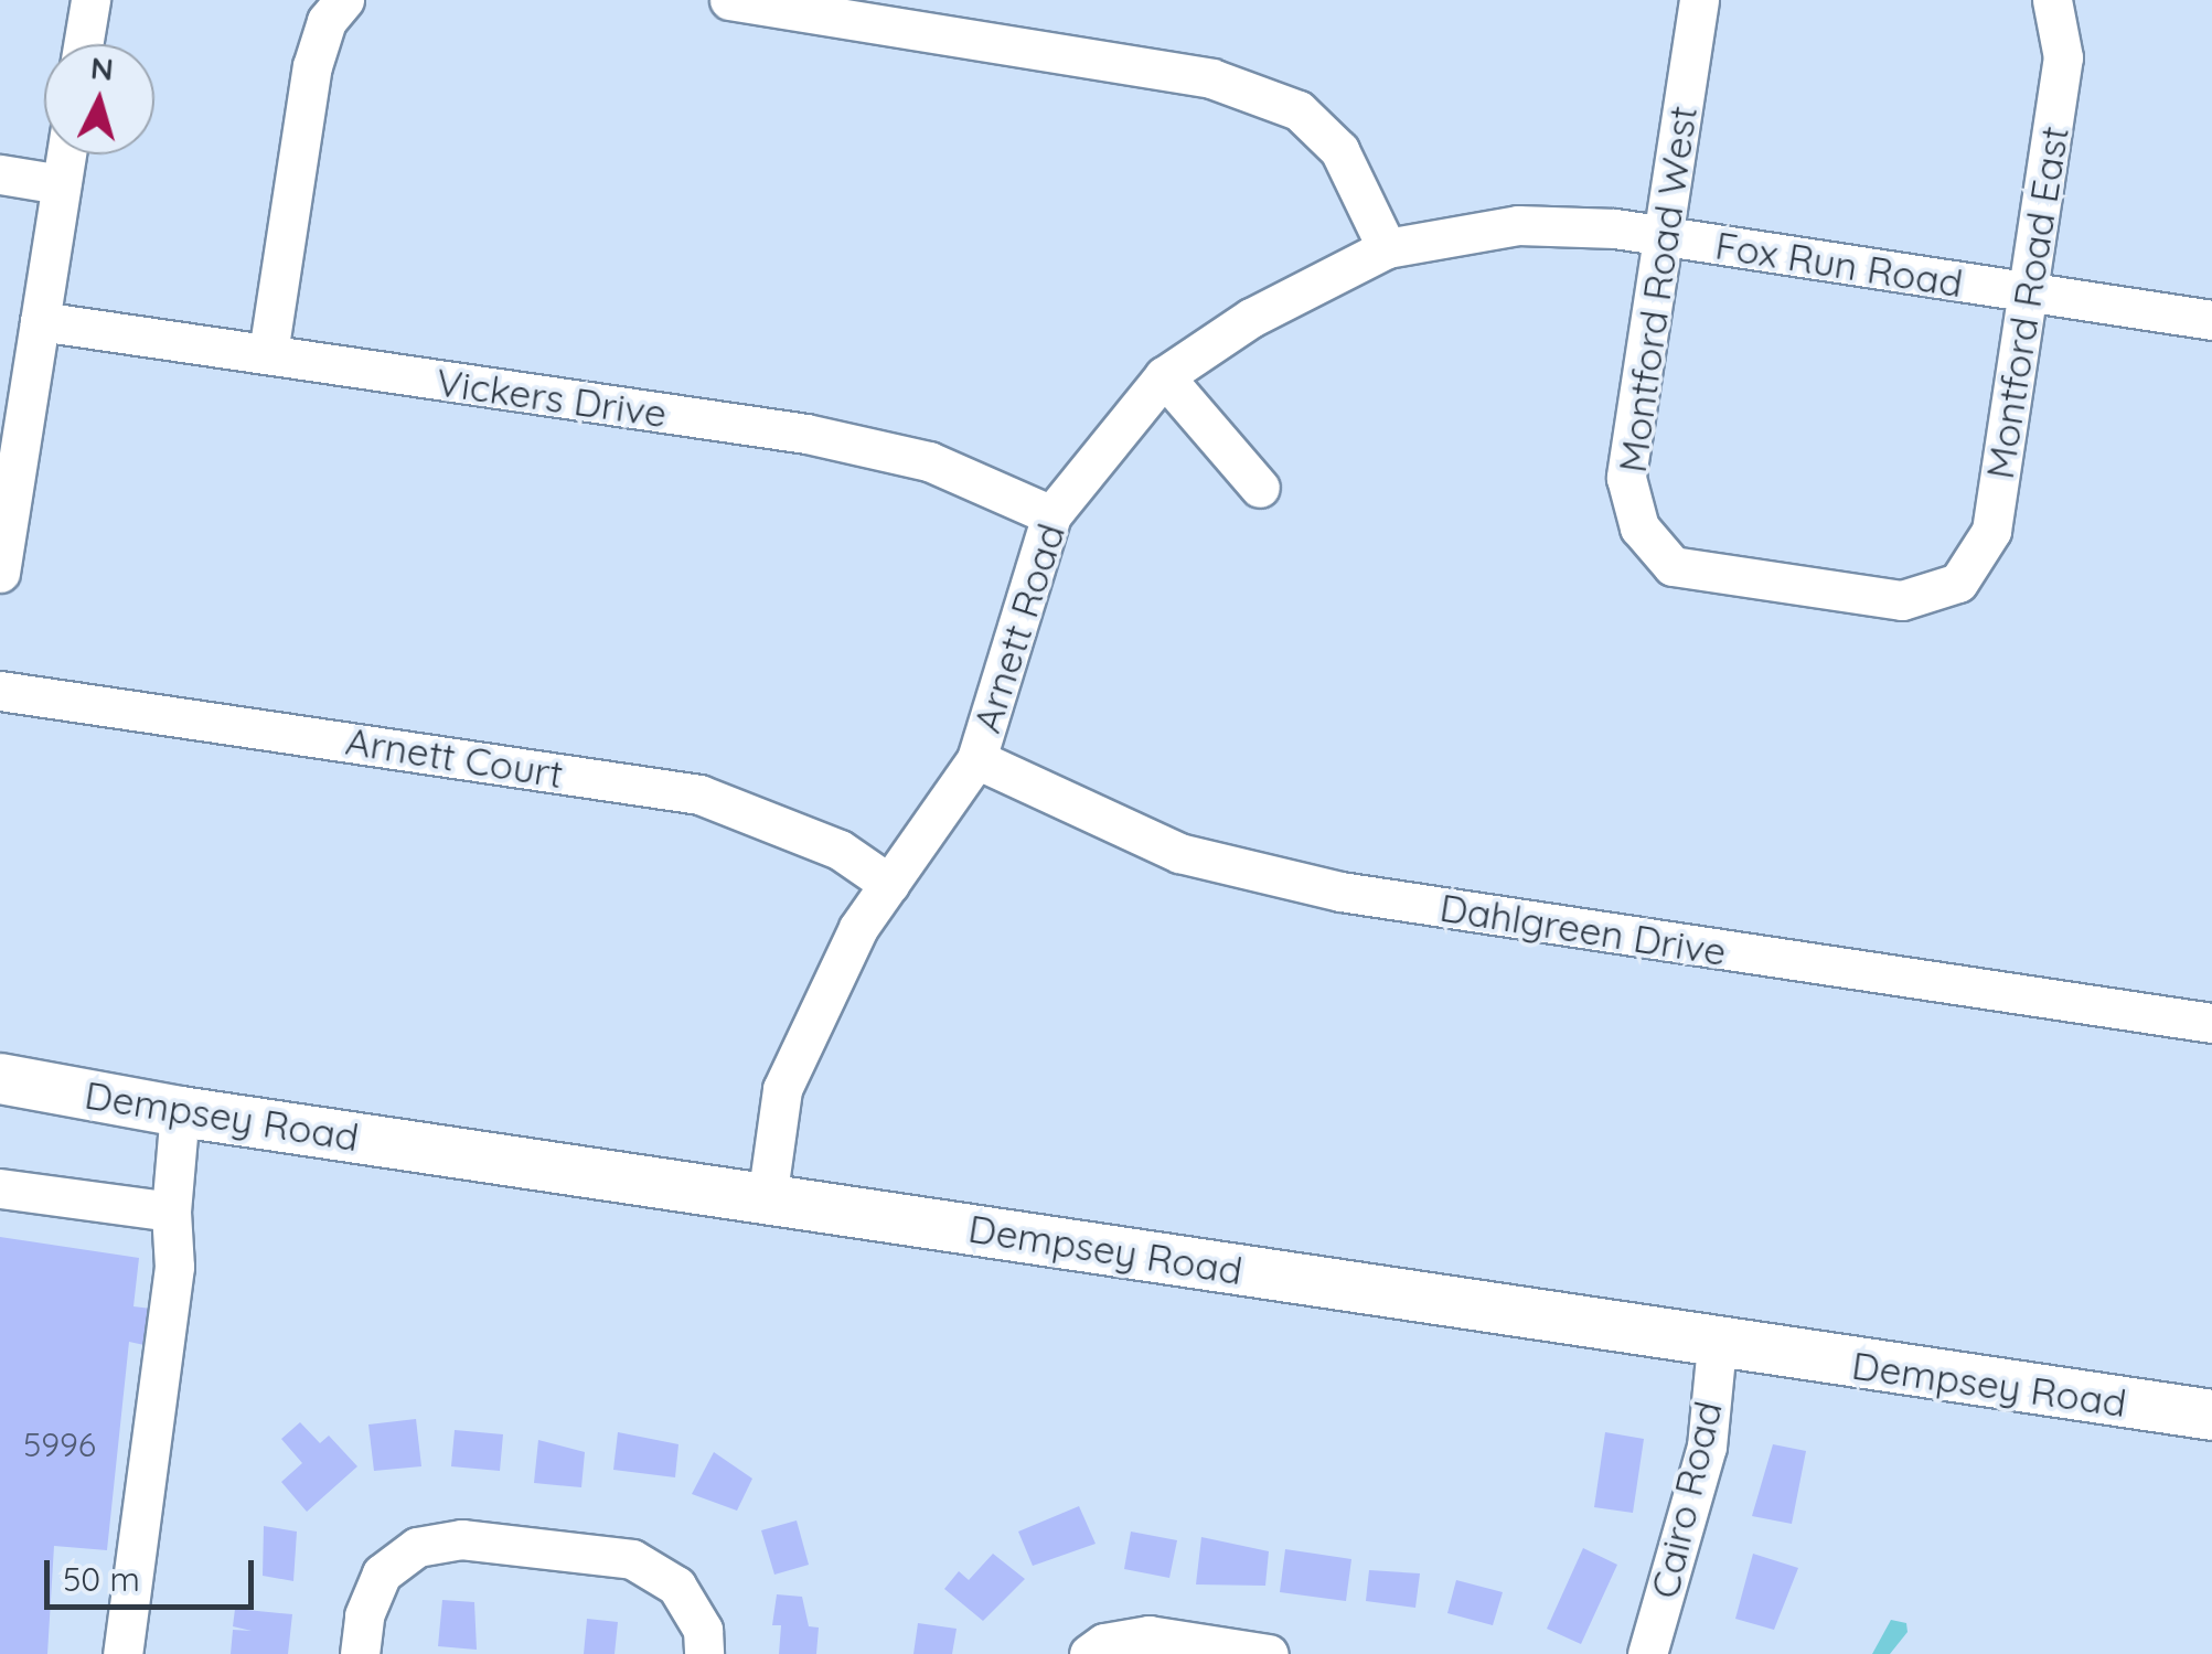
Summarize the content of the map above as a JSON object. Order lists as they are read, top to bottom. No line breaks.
{"streets":{"main road":["Dempsey Road"],"street":["Fox Run Road","Montford Road West","Montford Road East","Vickers Drive","Arnett Road","Arnett Court","Dahlgreen Drive","Cairo Road"]},"crossings":[["Fox Run Road","Montford Road West"],["Fox Run Road","Montford Road East"],["Fox Run Road","Arnett Road"],["Montford Road West","Montford Road East"],["Montford Road West","Arnett Road"],["Vickers Drive","Arnett Road"],["Arnett Road","Arnett Court"],["Arnett Road","Dahlgreen Drive"],["Arnett Road","Dempsey Road"],["Dempsey Road","Cairo Road"]],"house_numbers":["5996"],"scale_bar":"50 m","north":"top"}
